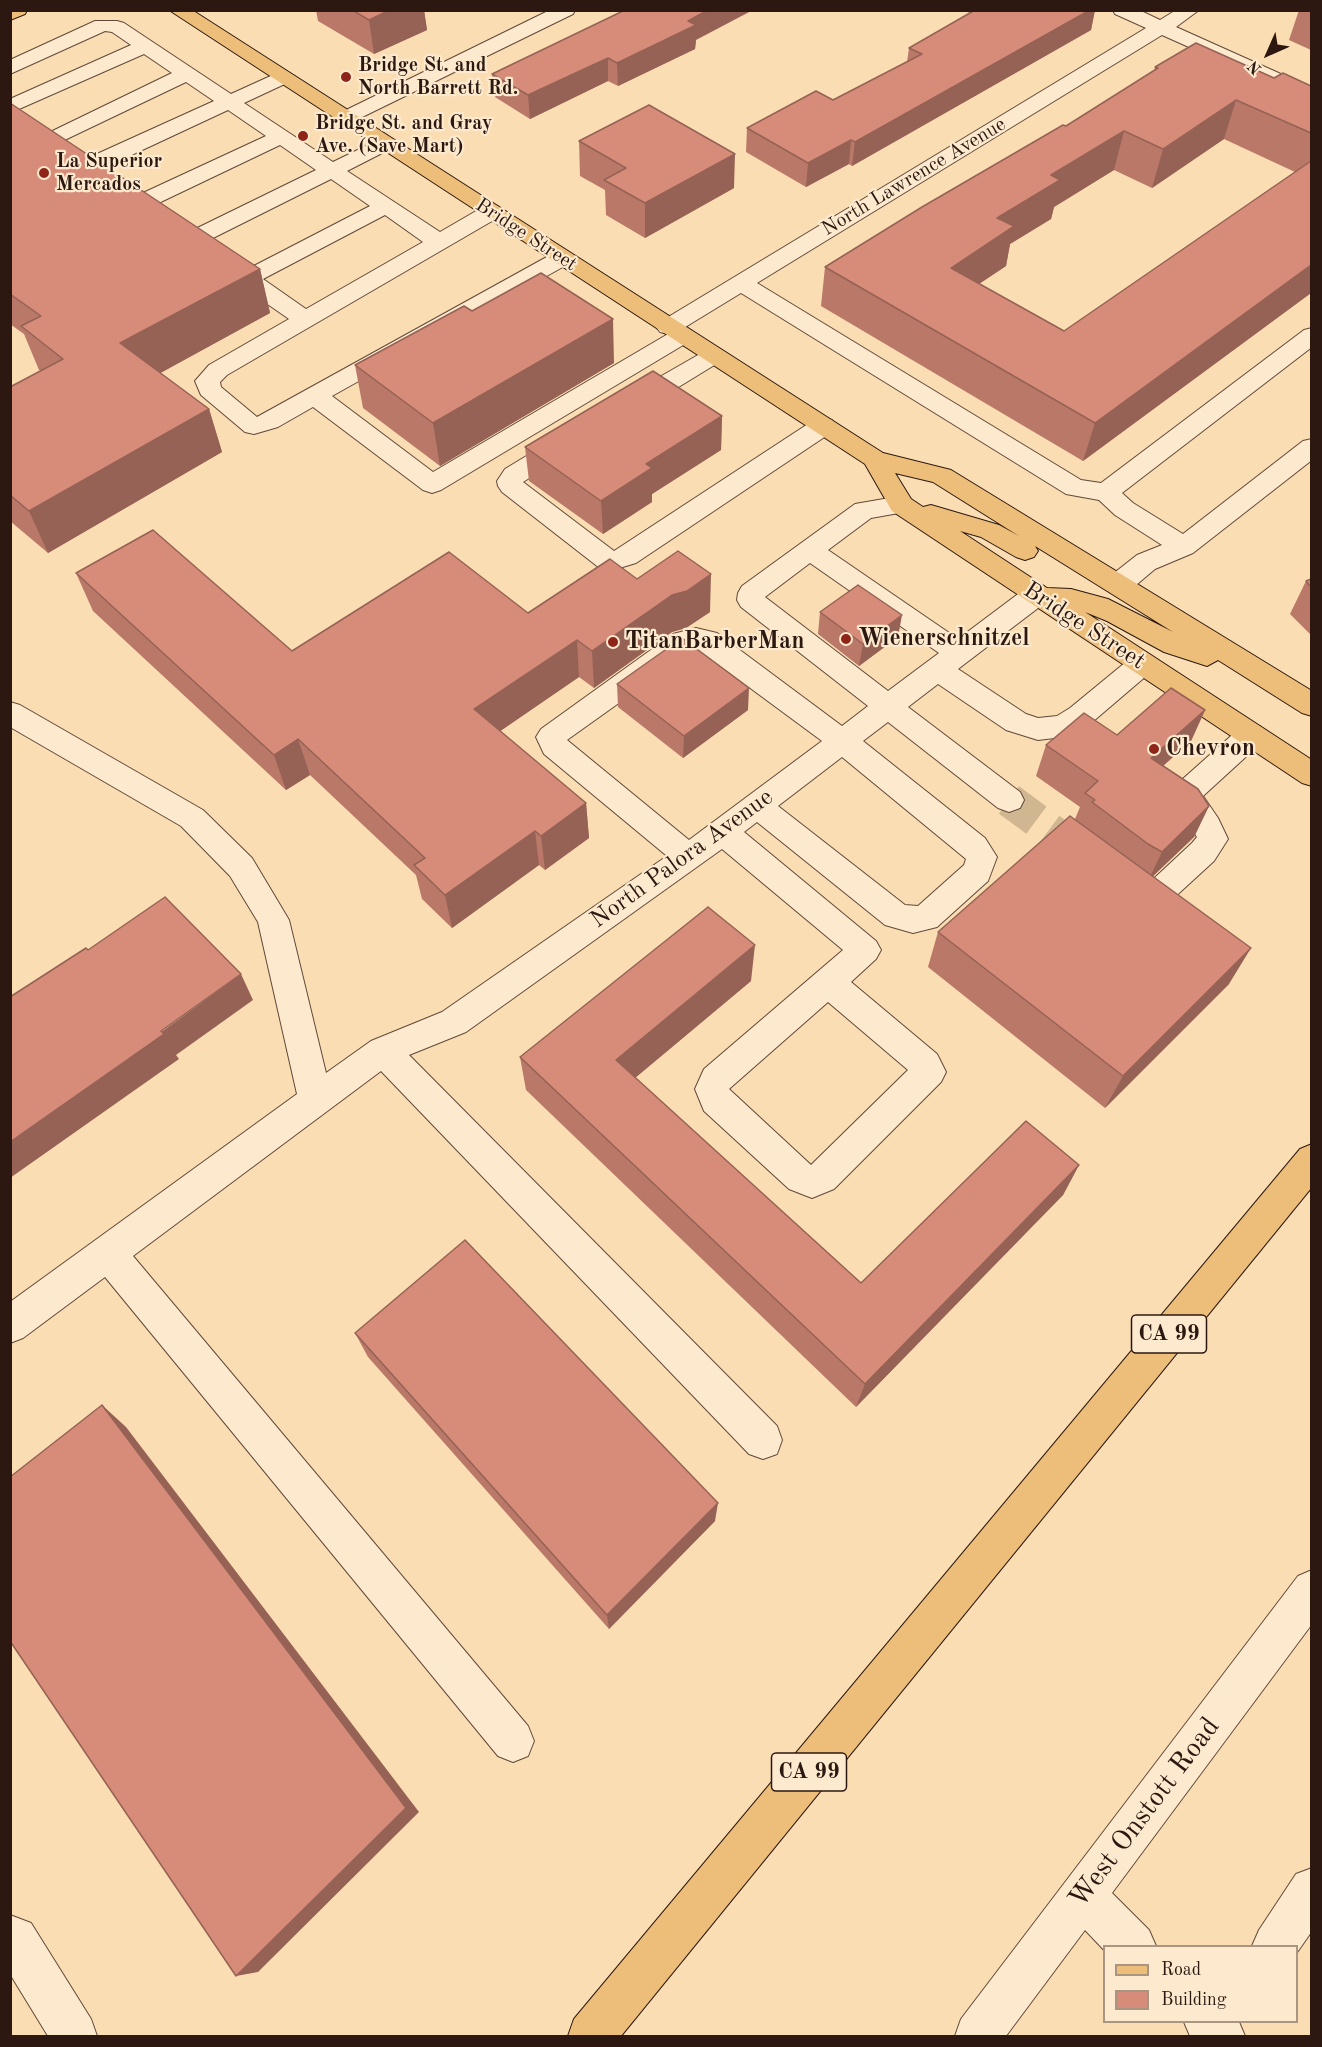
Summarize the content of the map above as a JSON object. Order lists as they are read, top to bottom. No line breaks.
{"streets":{"main road":["Bridge Street","CA 99"],"street":["North Lawrence Avenue","North Palora Avenue","West Onstott Road"]},"crossings":[["North Lawrence Avenue","Bridge Street"],["Bridge Street","North Palora Avenue"]],"places":["Bridge St. and North Barrett Rd.","Bridge St. and Gray Ave. (Save Mart)","La Superior Mercados","Wienerschnitzel","TitanBarberMan","Chevron"],"legend":["Road","Building"],"north":"bottom left"}
